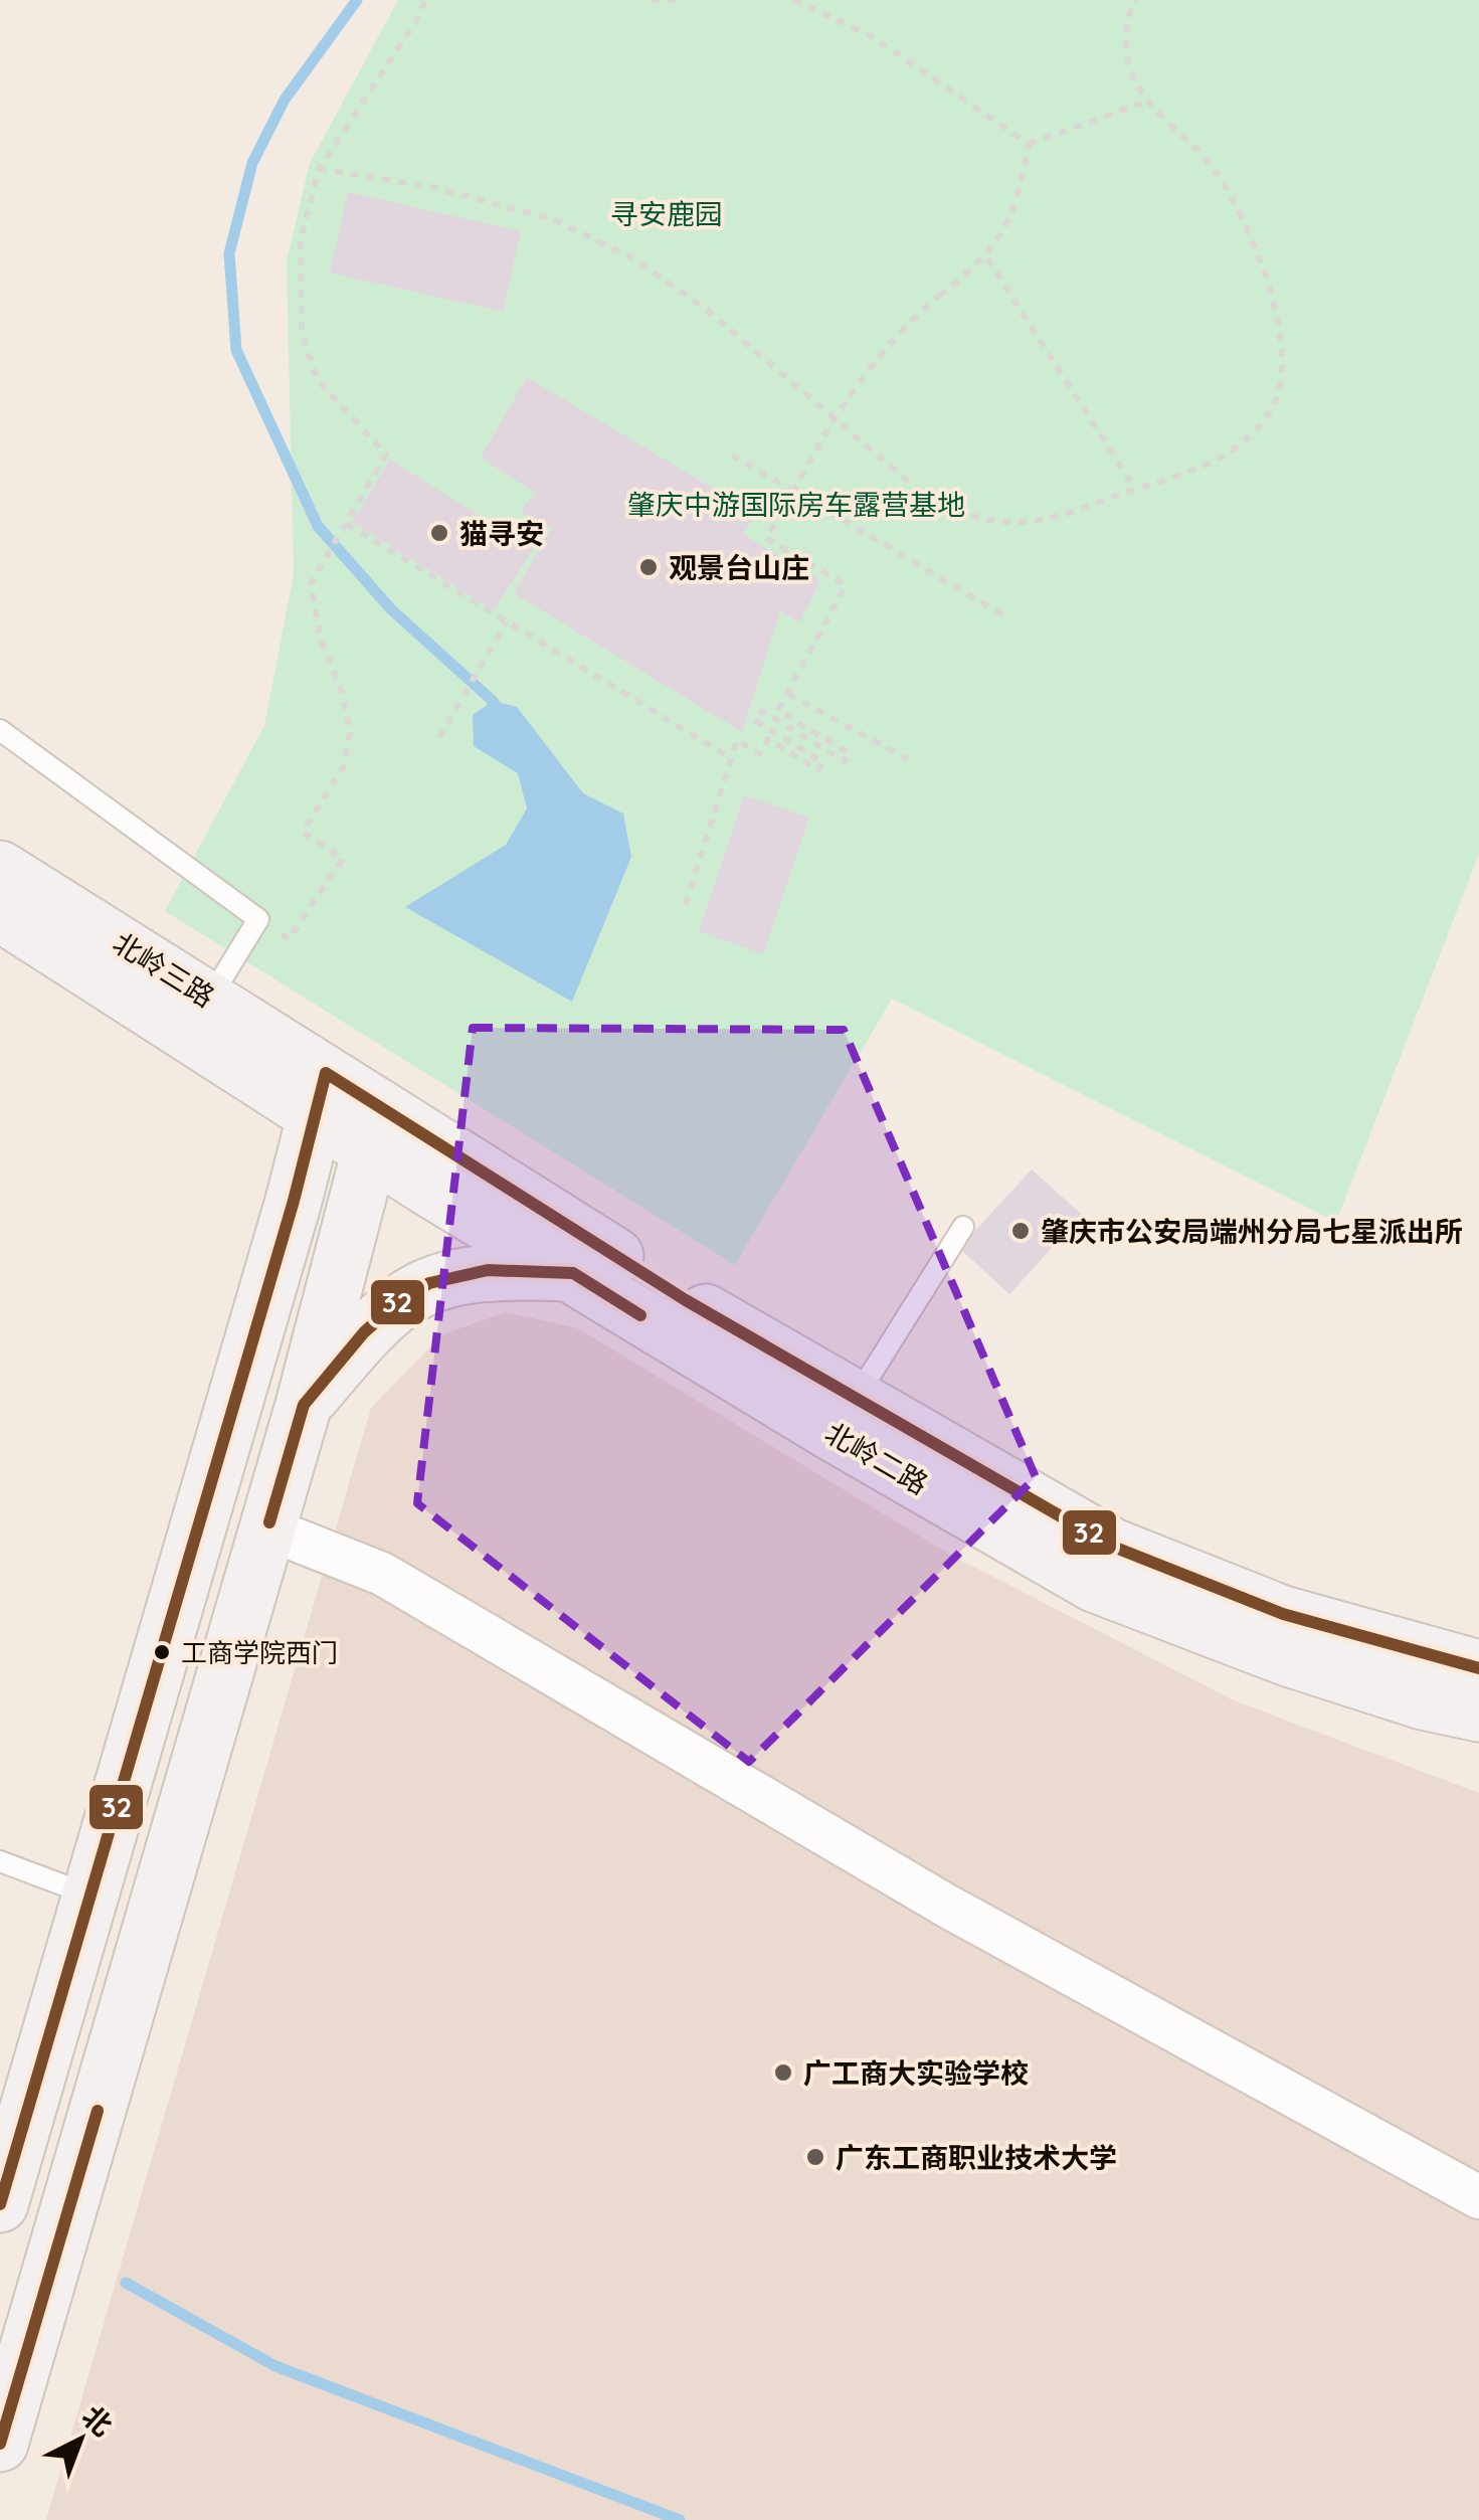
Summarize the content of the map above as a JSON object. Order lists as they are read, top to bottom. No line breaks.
{"streets":{"street":["北岭三路","北岭二路"]},"crossings":[["北岭三路","北岭二路"]],"parks":["寻安鹿园","肇庆中游国际房车露营基地"],"places":["猫寻安","观景台山庄","肇庆市公安局端州分局七星派出所","工商学院西门","广工商大实验学校","广东工商职业技术大学"],"lines":["transit line 32"],"north":"top right"}
